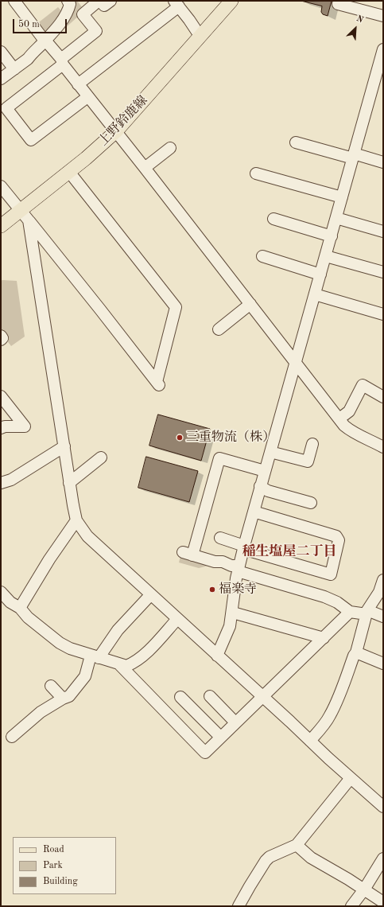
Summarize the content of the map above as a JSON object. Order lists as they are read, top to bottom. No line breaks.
{"streets":{"main road":["上野鈴鹿線"]},"districts":["稲生塩屋二丁目"],"places":["三重物流（株）","福楽寺"],"legend":["Road","Park","Building"],"scale_bar":"50 m","north":"top right"}
